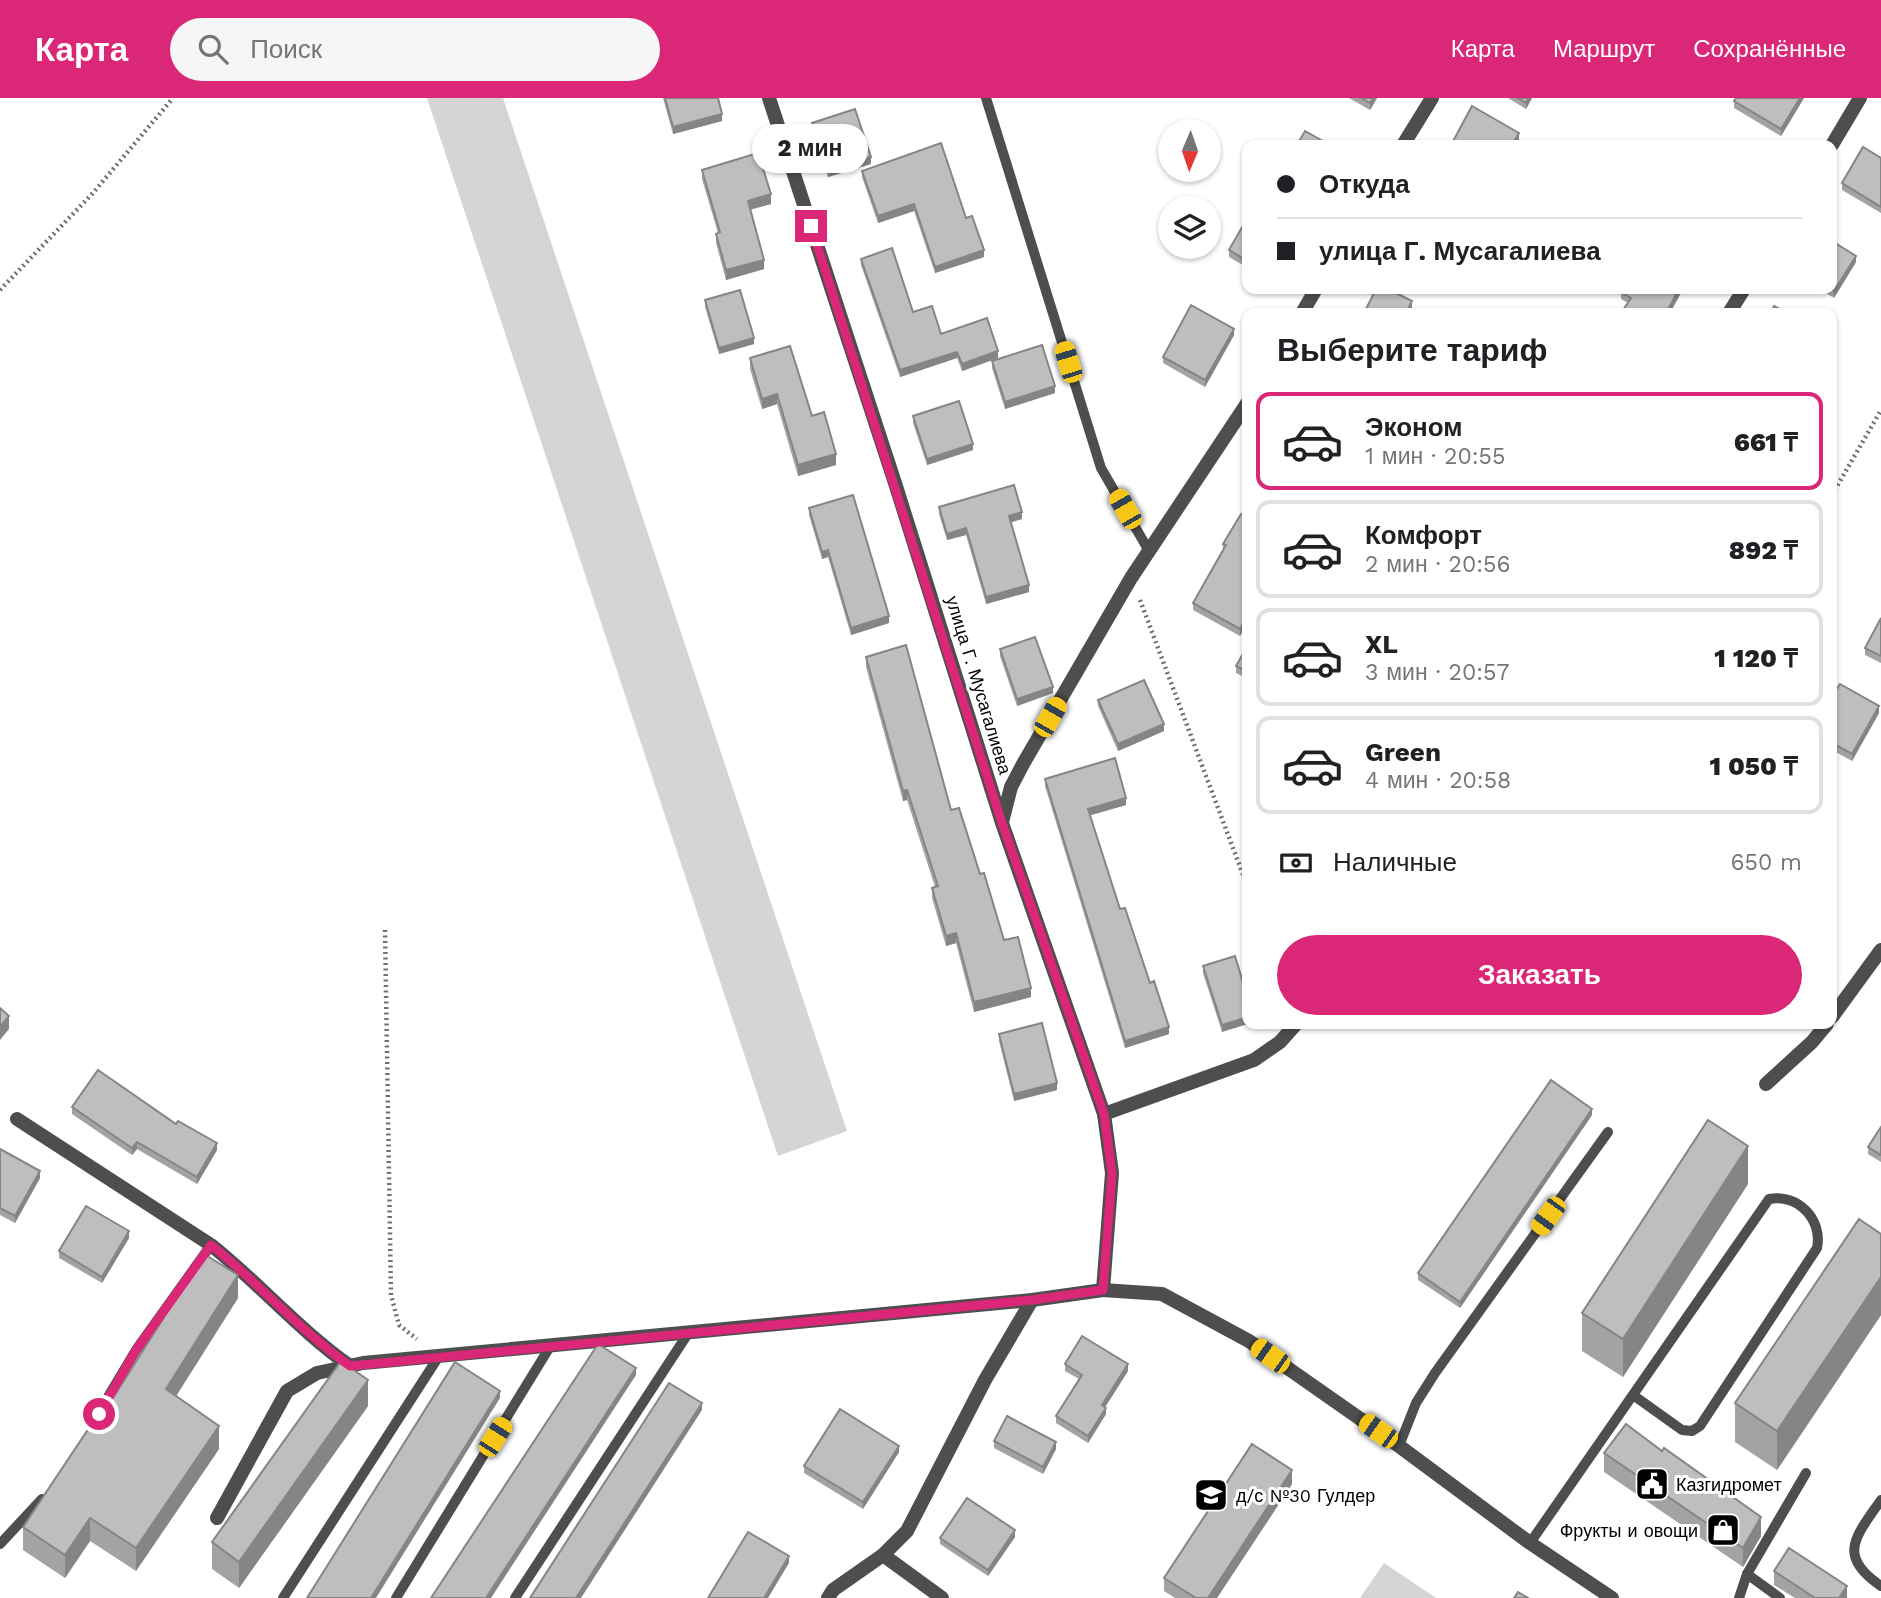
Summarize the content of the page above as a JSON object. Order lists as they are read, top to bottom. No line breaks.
{"streets":{"street":["улица Г. Мусагалиева"]},"places":{"public building":["Казгидромет"],"school or university":["д/с №30 Гулдер"],"shop":["Фрукты и овощи"]},"north":"bottom","page":{"header":"Карта","search":"Поиск","nav":["Карта","Маршрут","Сохранённые"],"bubble":"2 мин","banner":["Откуда","улица Г. Мусагалиева"],"heading":"Выберите тариф","list":[{"name":"Эконом","note":"1 мин · 20:55","value":"661 ₸"},{"name":"Комфорт","note":"2 мин · 20:56","value":"892 ₸"},{"name":"XL","note":"3 мин · 20:57","value":"1 120 ₸"},{"name":"Green","note":"4 мин · 20:58","value":"1 050 ₸"}],"pay":["Наличные","650 m"],"buttons":"Заказать"}}
